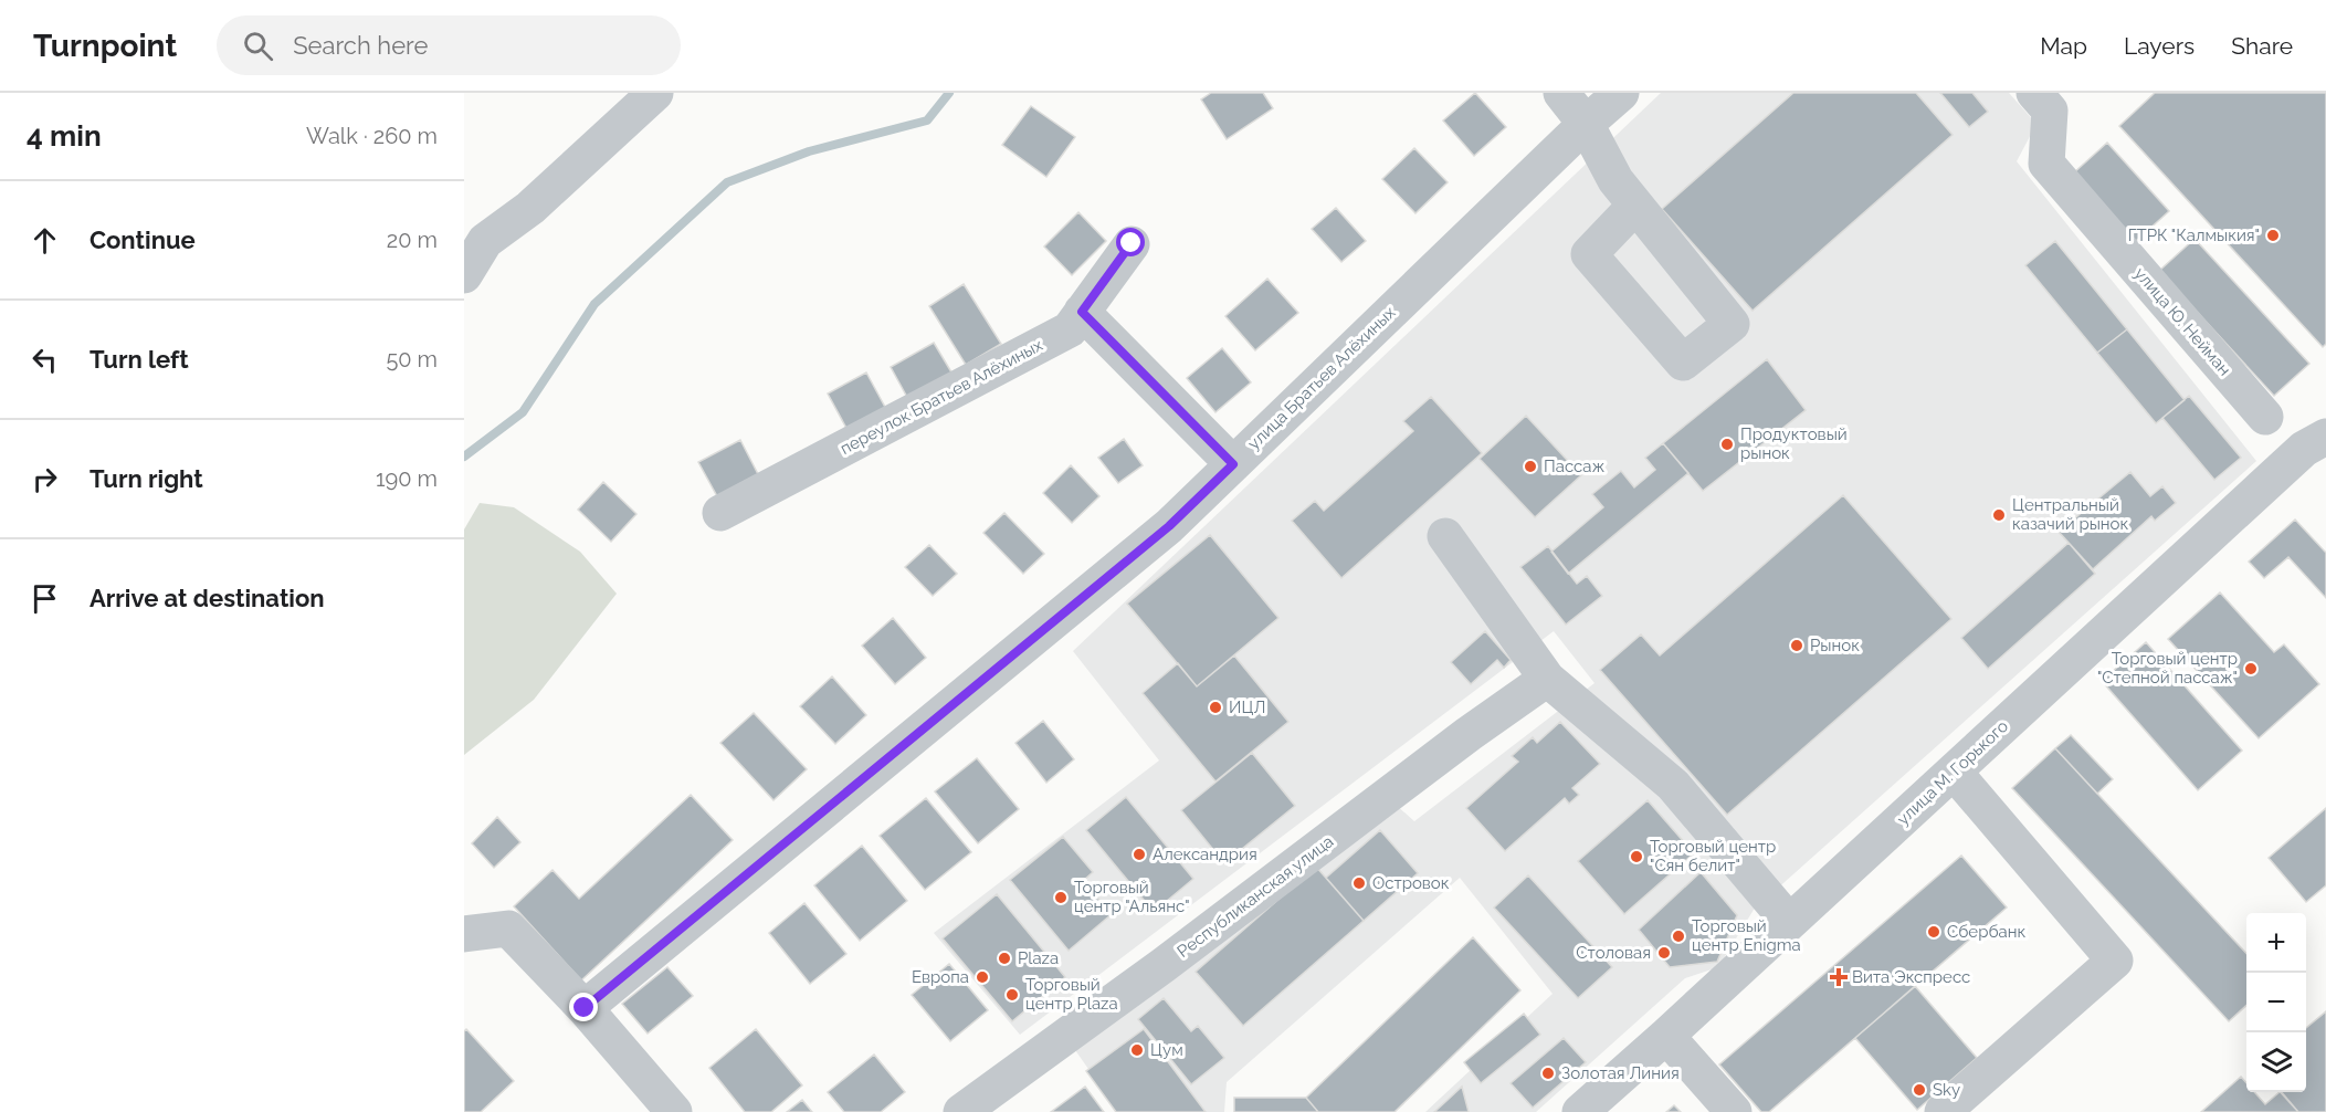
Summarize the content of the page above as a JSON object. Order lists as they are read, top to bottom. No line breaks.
{"streets":{"street":["улица Ю. Нейман","улица Братьев Алёхиных","переулок Братьев Алёхиных","улица М. Горького","Республиканская улица"]},"places":{"other":["ГТРК \"Калмыкия\"","Продуктовый рынок","Пассаж","Центральный казачий рынок","Рынок","Торговый центр \"Степной пассаж\"","ИЦЛ","Александрия","Торговый центр \"Сян белит\"","Островок","Торговый центр \"Альянс\"","Сбербанк","Торговый центр Enigma","Столовая","Plaza","Европа","Торговый центр Plaza","Цум","Золотая Линия","Sky"],"health":["Вита Экспресс"]},"page":{"header":"Turnpoint","search":"Search here","nav":["Map","Layers","Share"],"heading":["4 min","Walk · 260 m"],"list":[["Continue","20 m"],["Turn left","50 m"],["Turn right","190 m"],"Arrive at destination"],"map_buttons":["+","−"]}}
